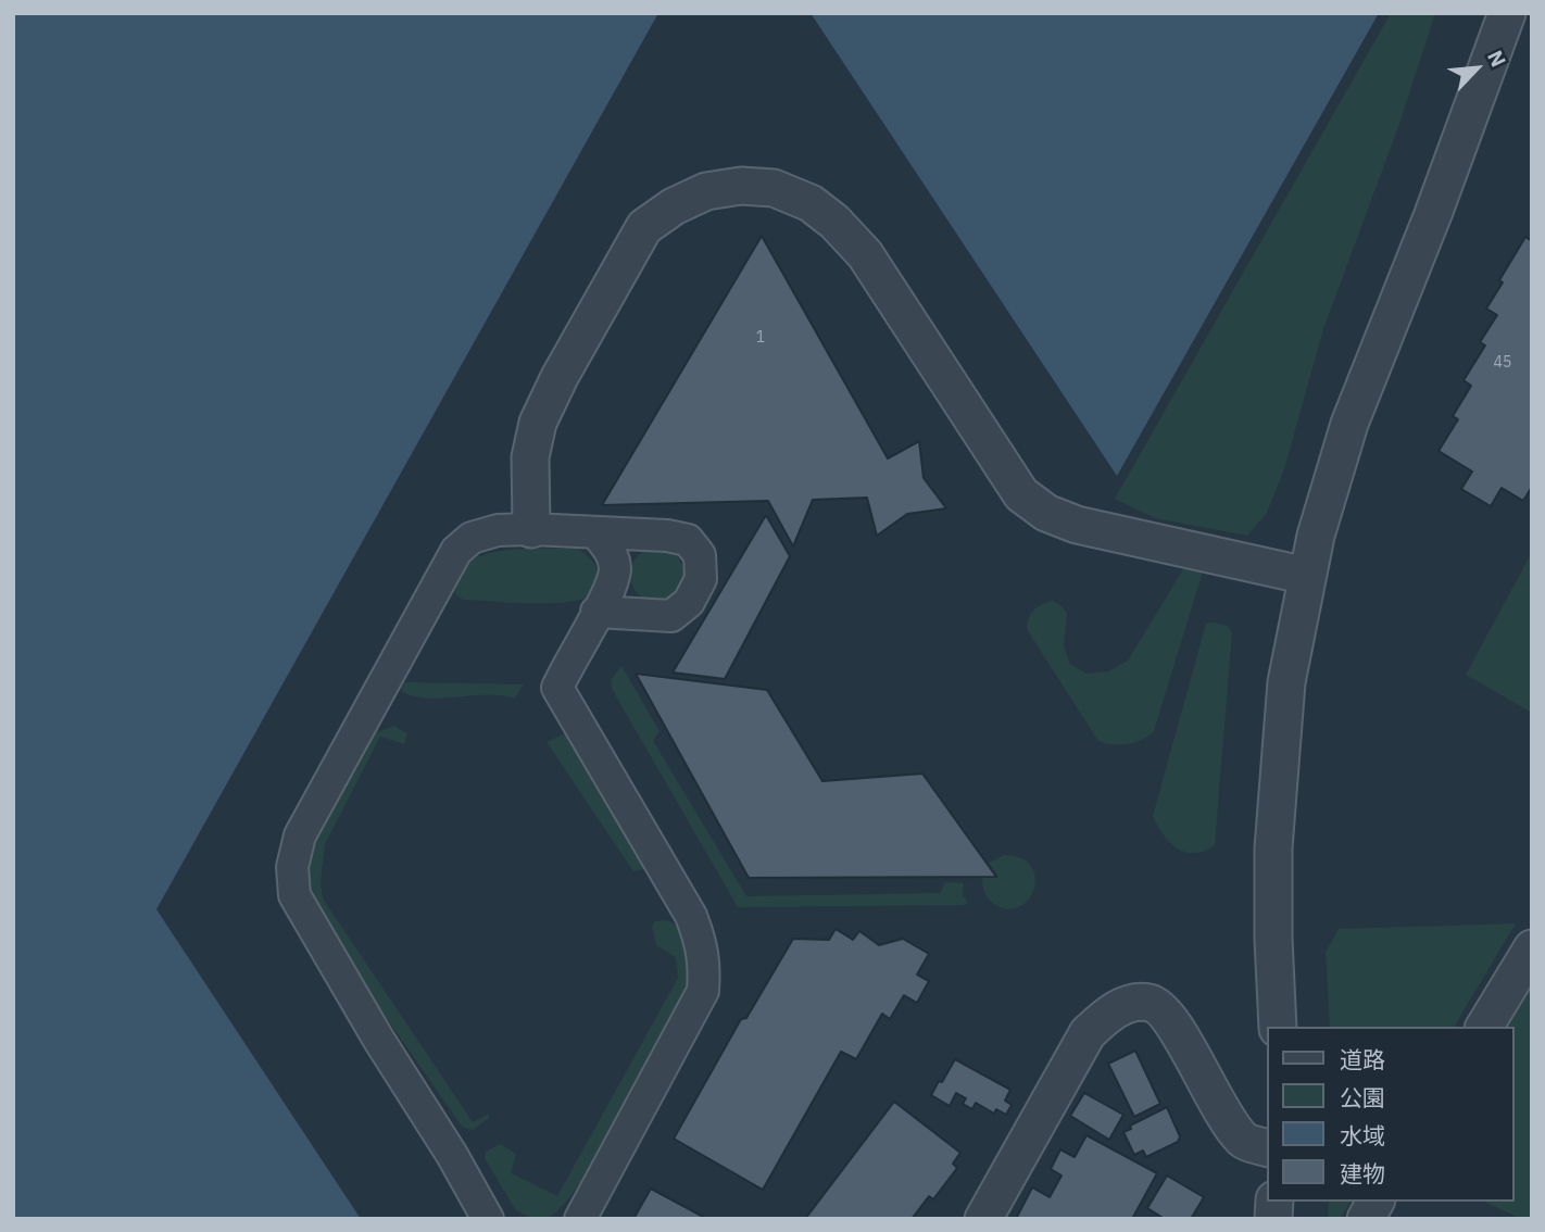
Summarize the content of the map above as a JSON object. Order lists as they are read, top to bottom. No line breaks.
{"house_numbers":["1","45"],"legend":["道路","公園","水域","建物"],"north":"top right"}
